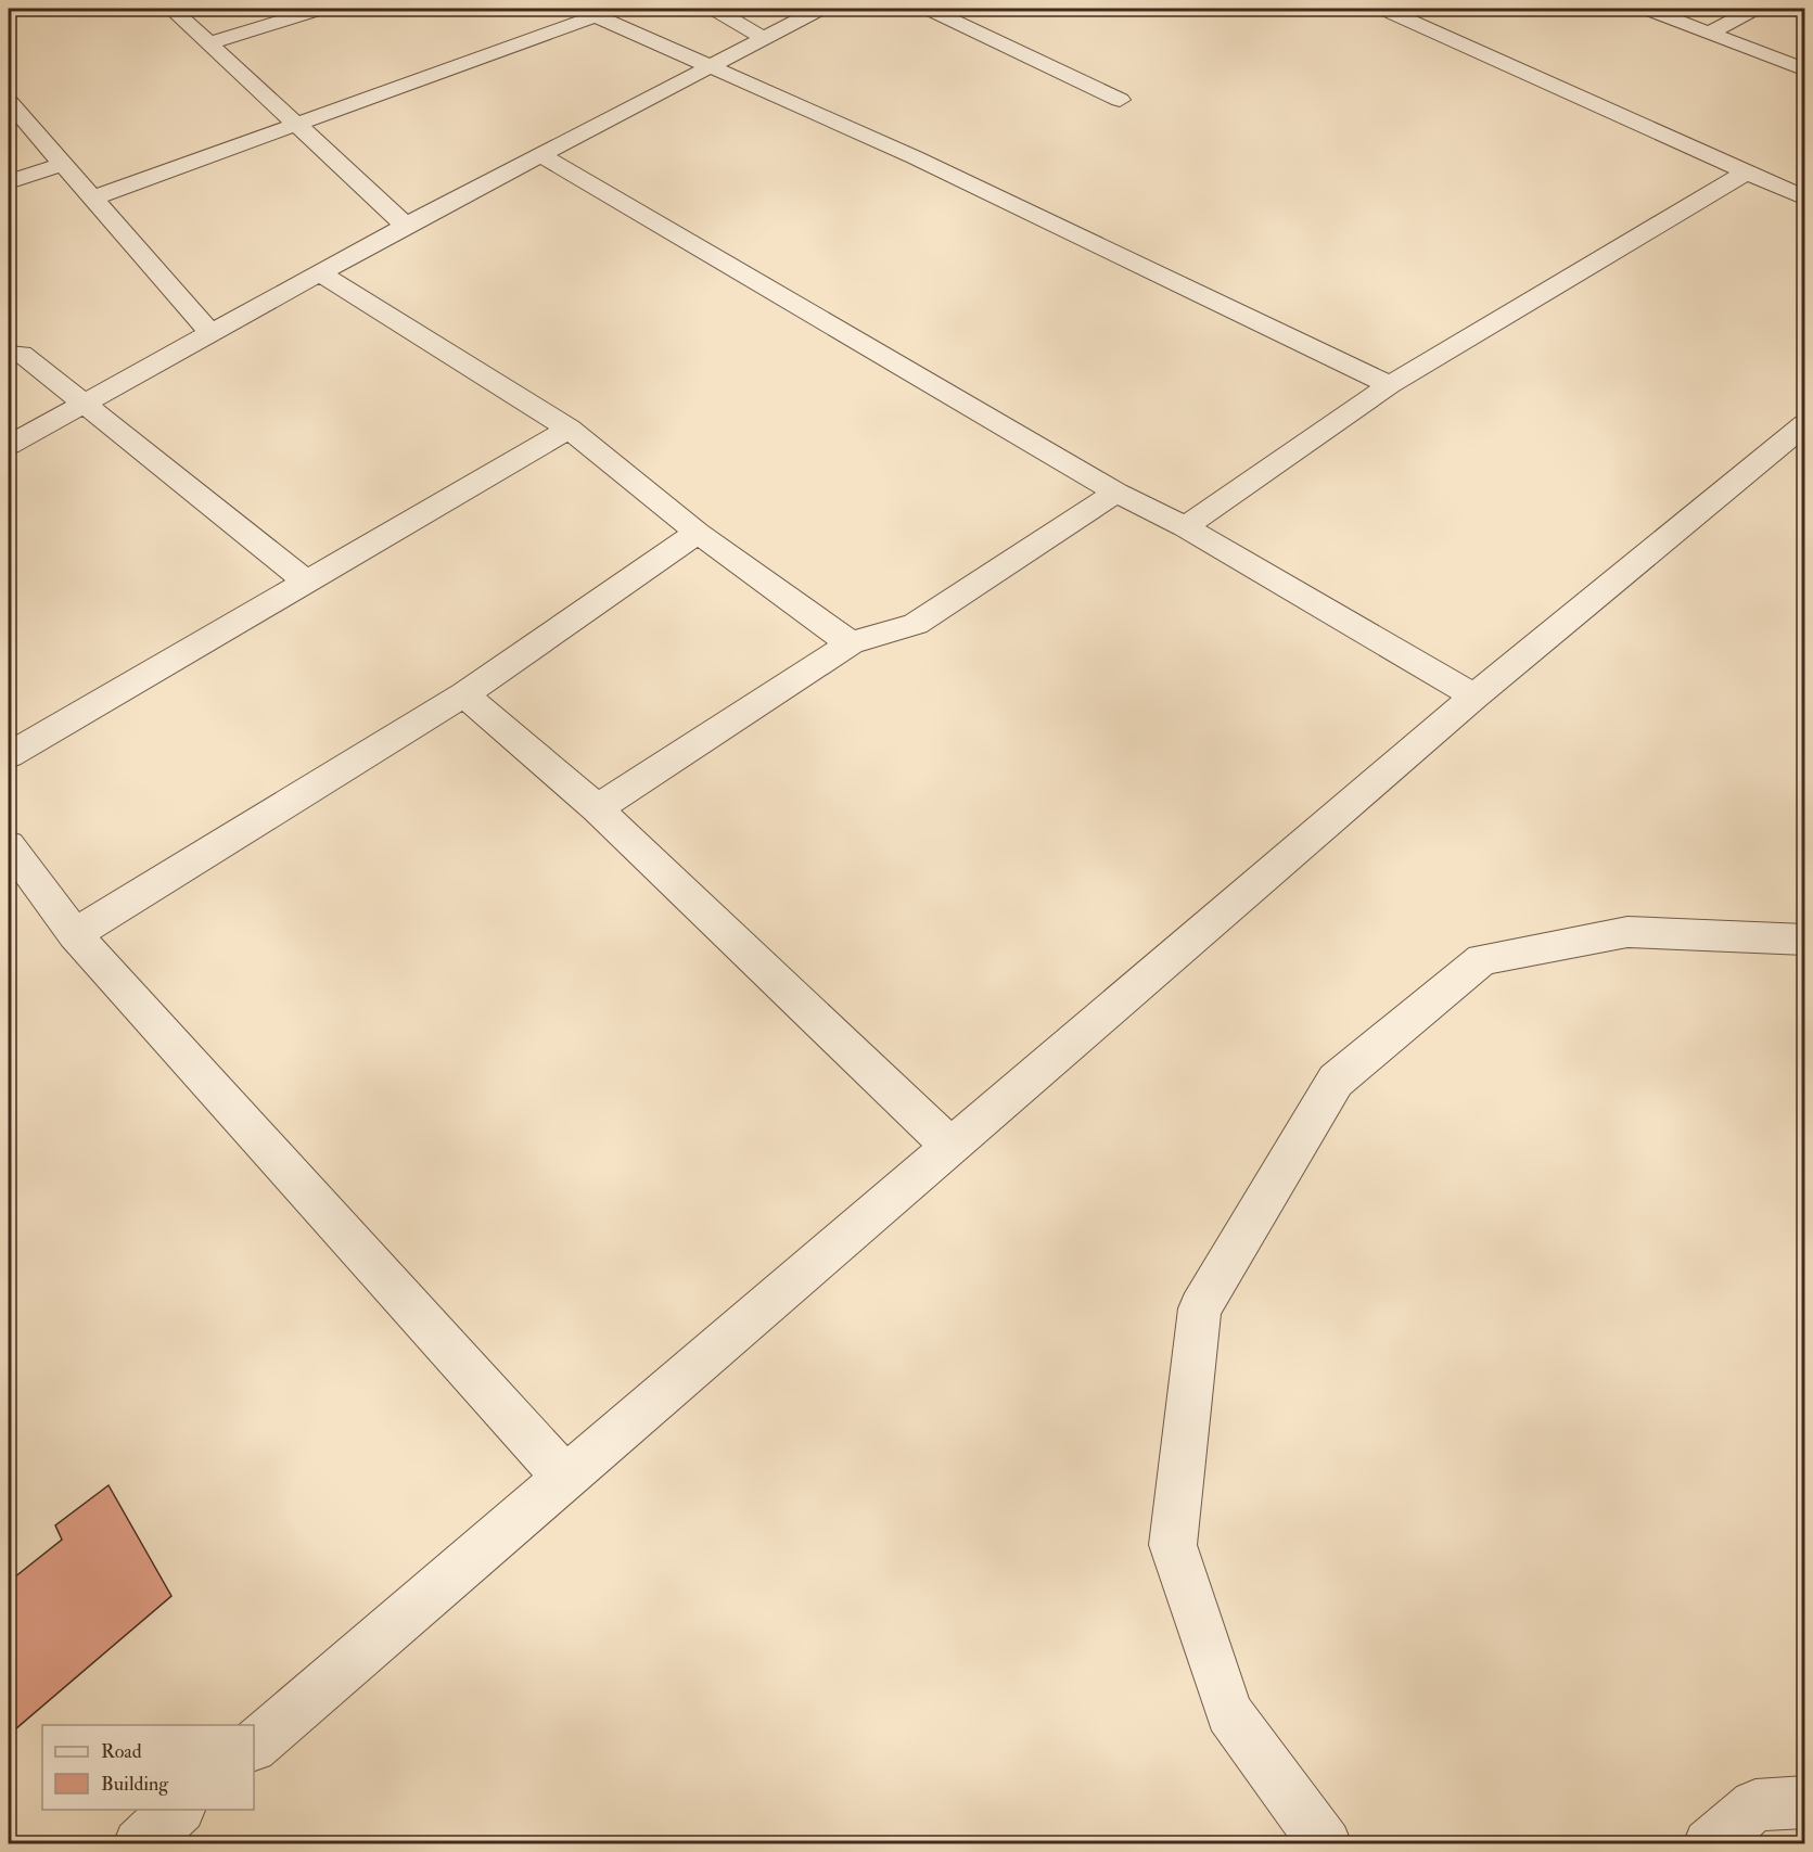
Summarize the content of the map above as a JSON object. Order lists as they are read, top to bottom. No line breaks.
{"legend":["Road","Building"]}
